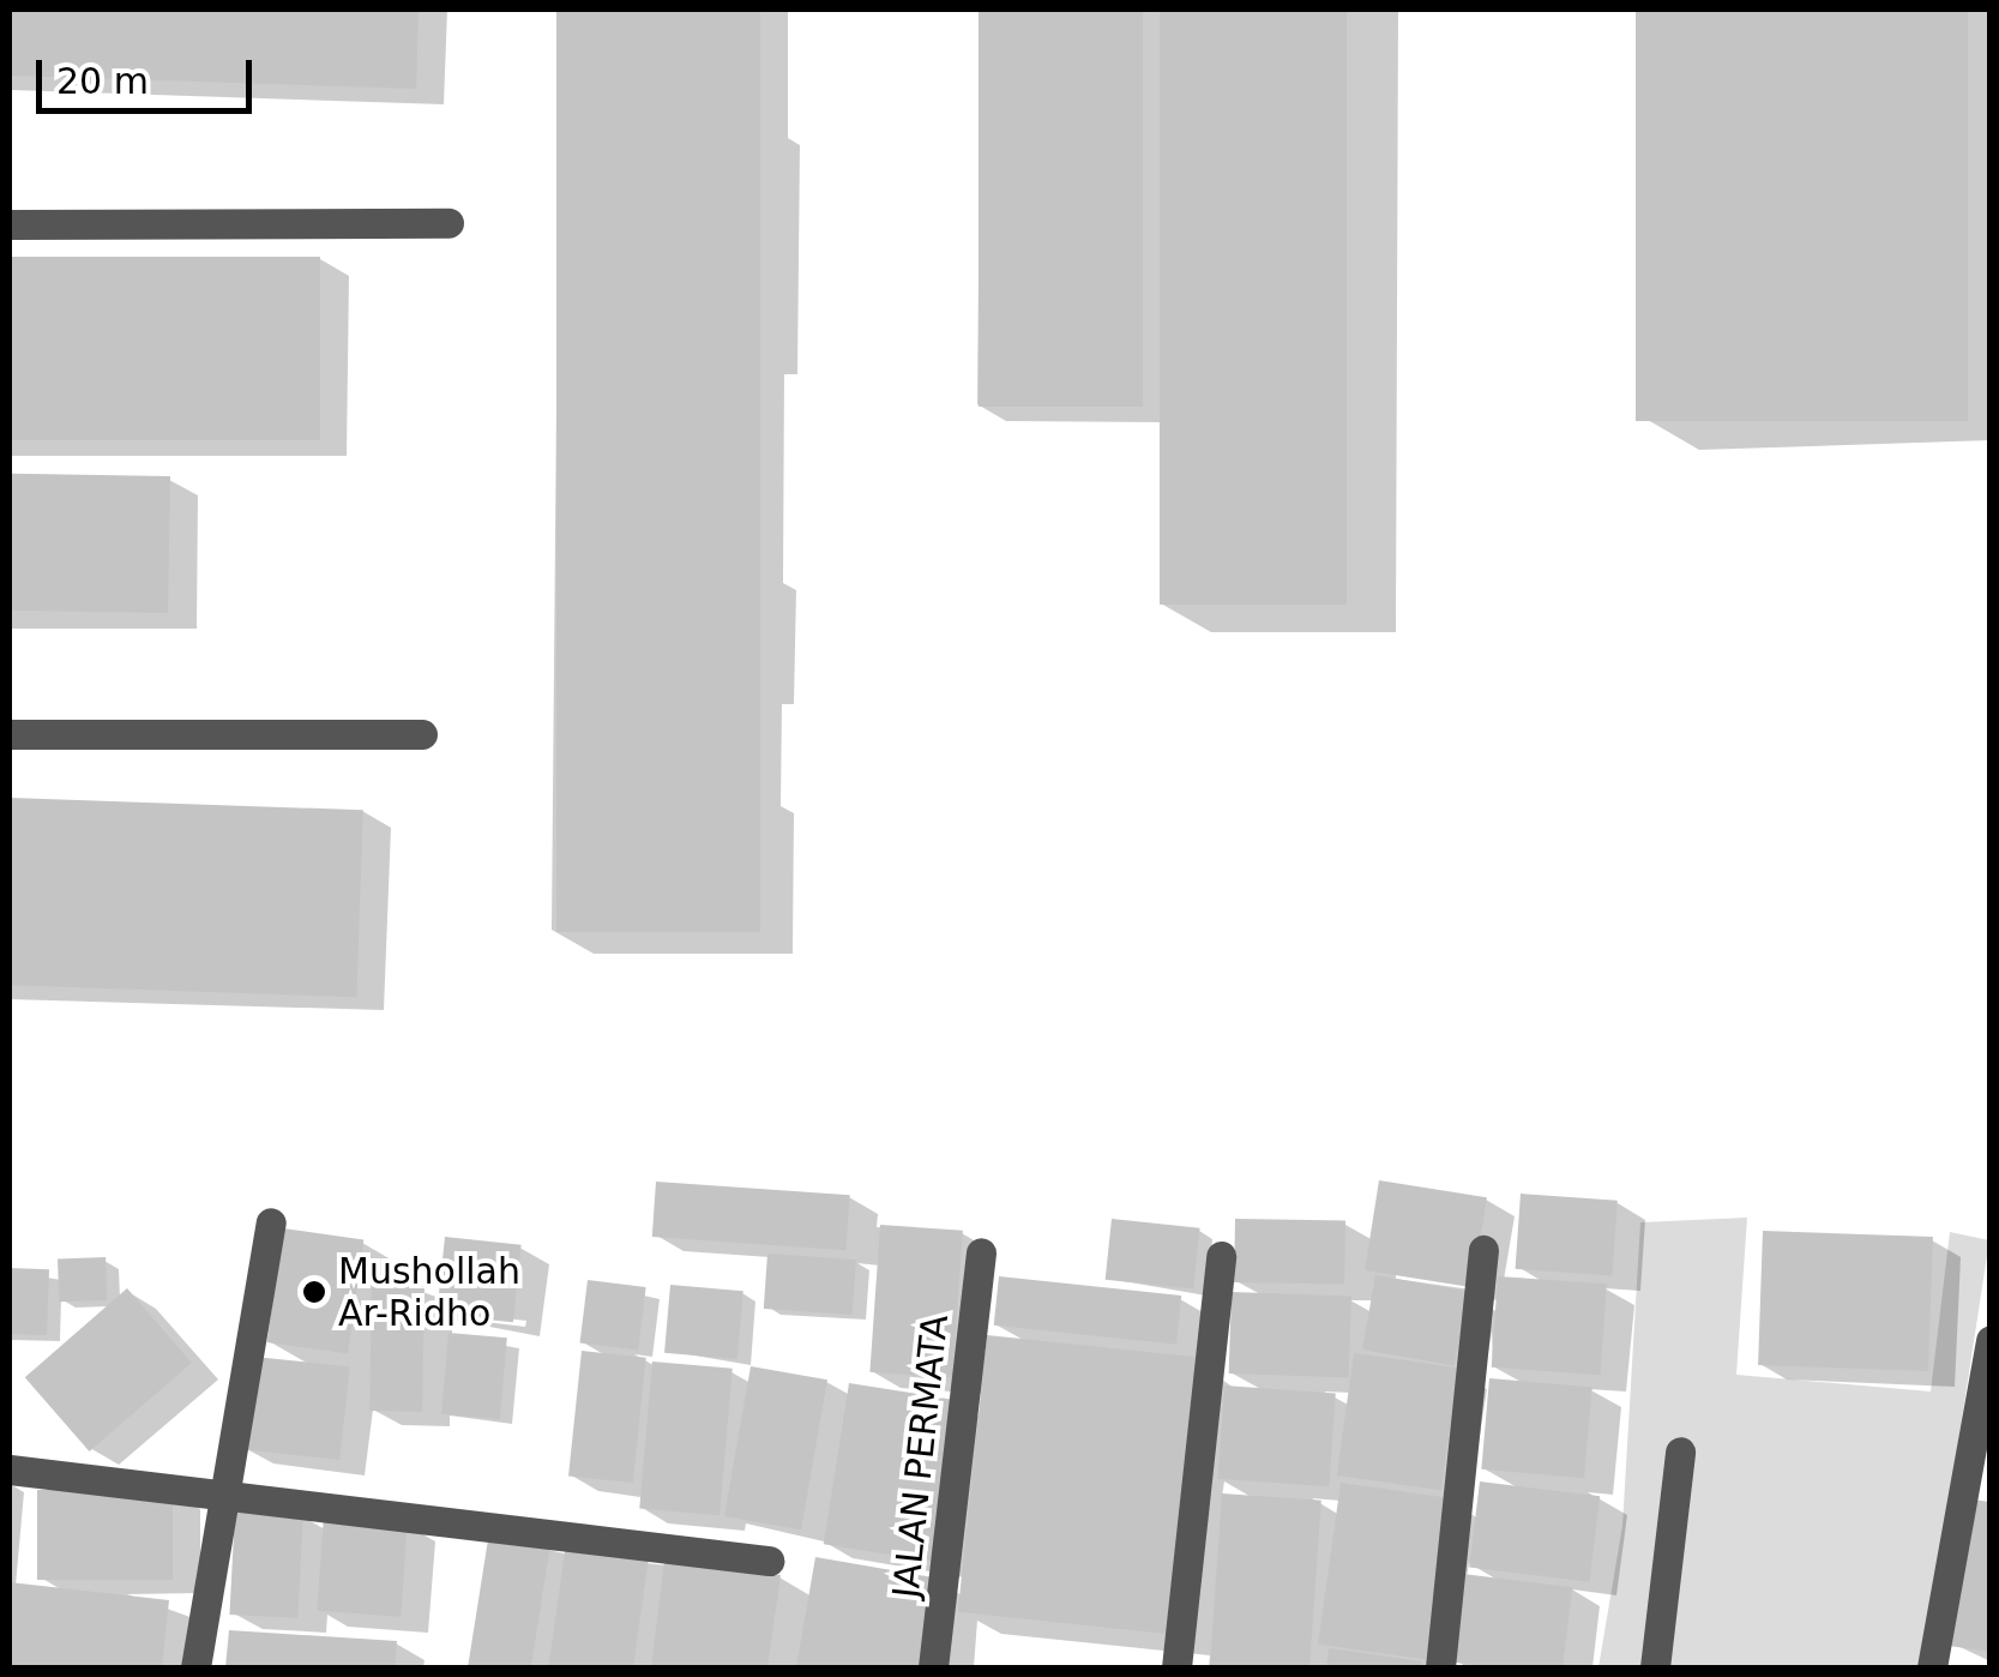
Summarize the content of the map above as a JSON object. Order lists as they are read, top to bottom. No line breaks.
{"streets":{"street":["JALAN PERMATA"]},"places":["Mushollah Ar-Ridho"],"scale_bar":"20 m"}
